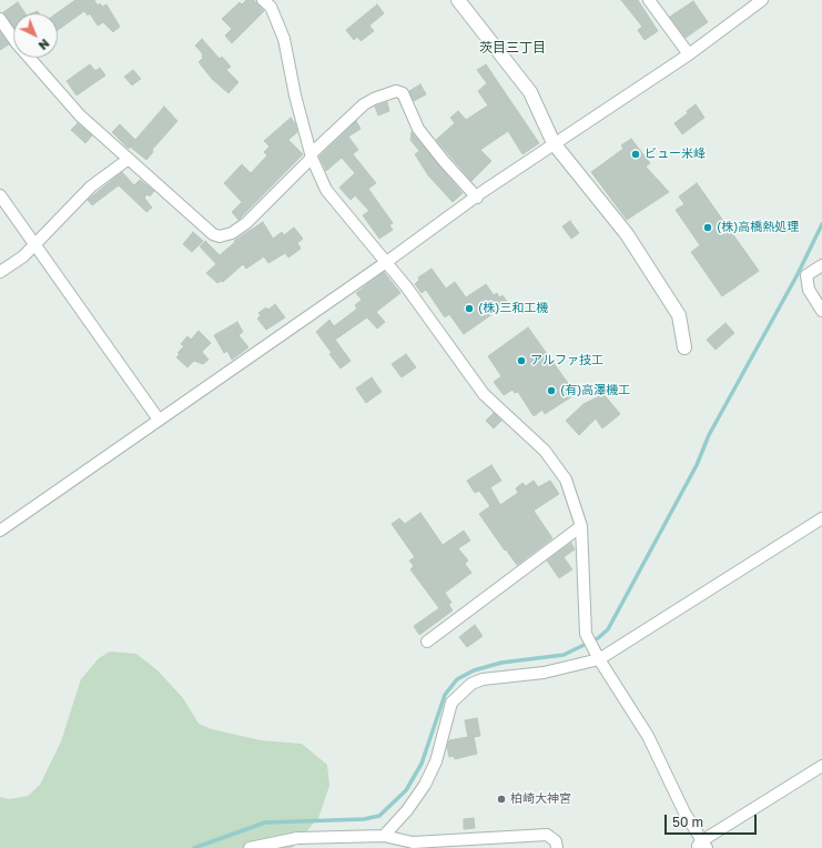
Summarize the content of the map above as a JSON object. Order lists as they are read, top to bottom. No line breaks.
{"districts":["茨目三丁目"],"places":["ビュー米峰","(株)高橋熱処理","(株)三和工機","アルファ技工","(有)高澤機工","柏崎大神宮"],"scale_bar":"50 m","north":"bottom right"}
